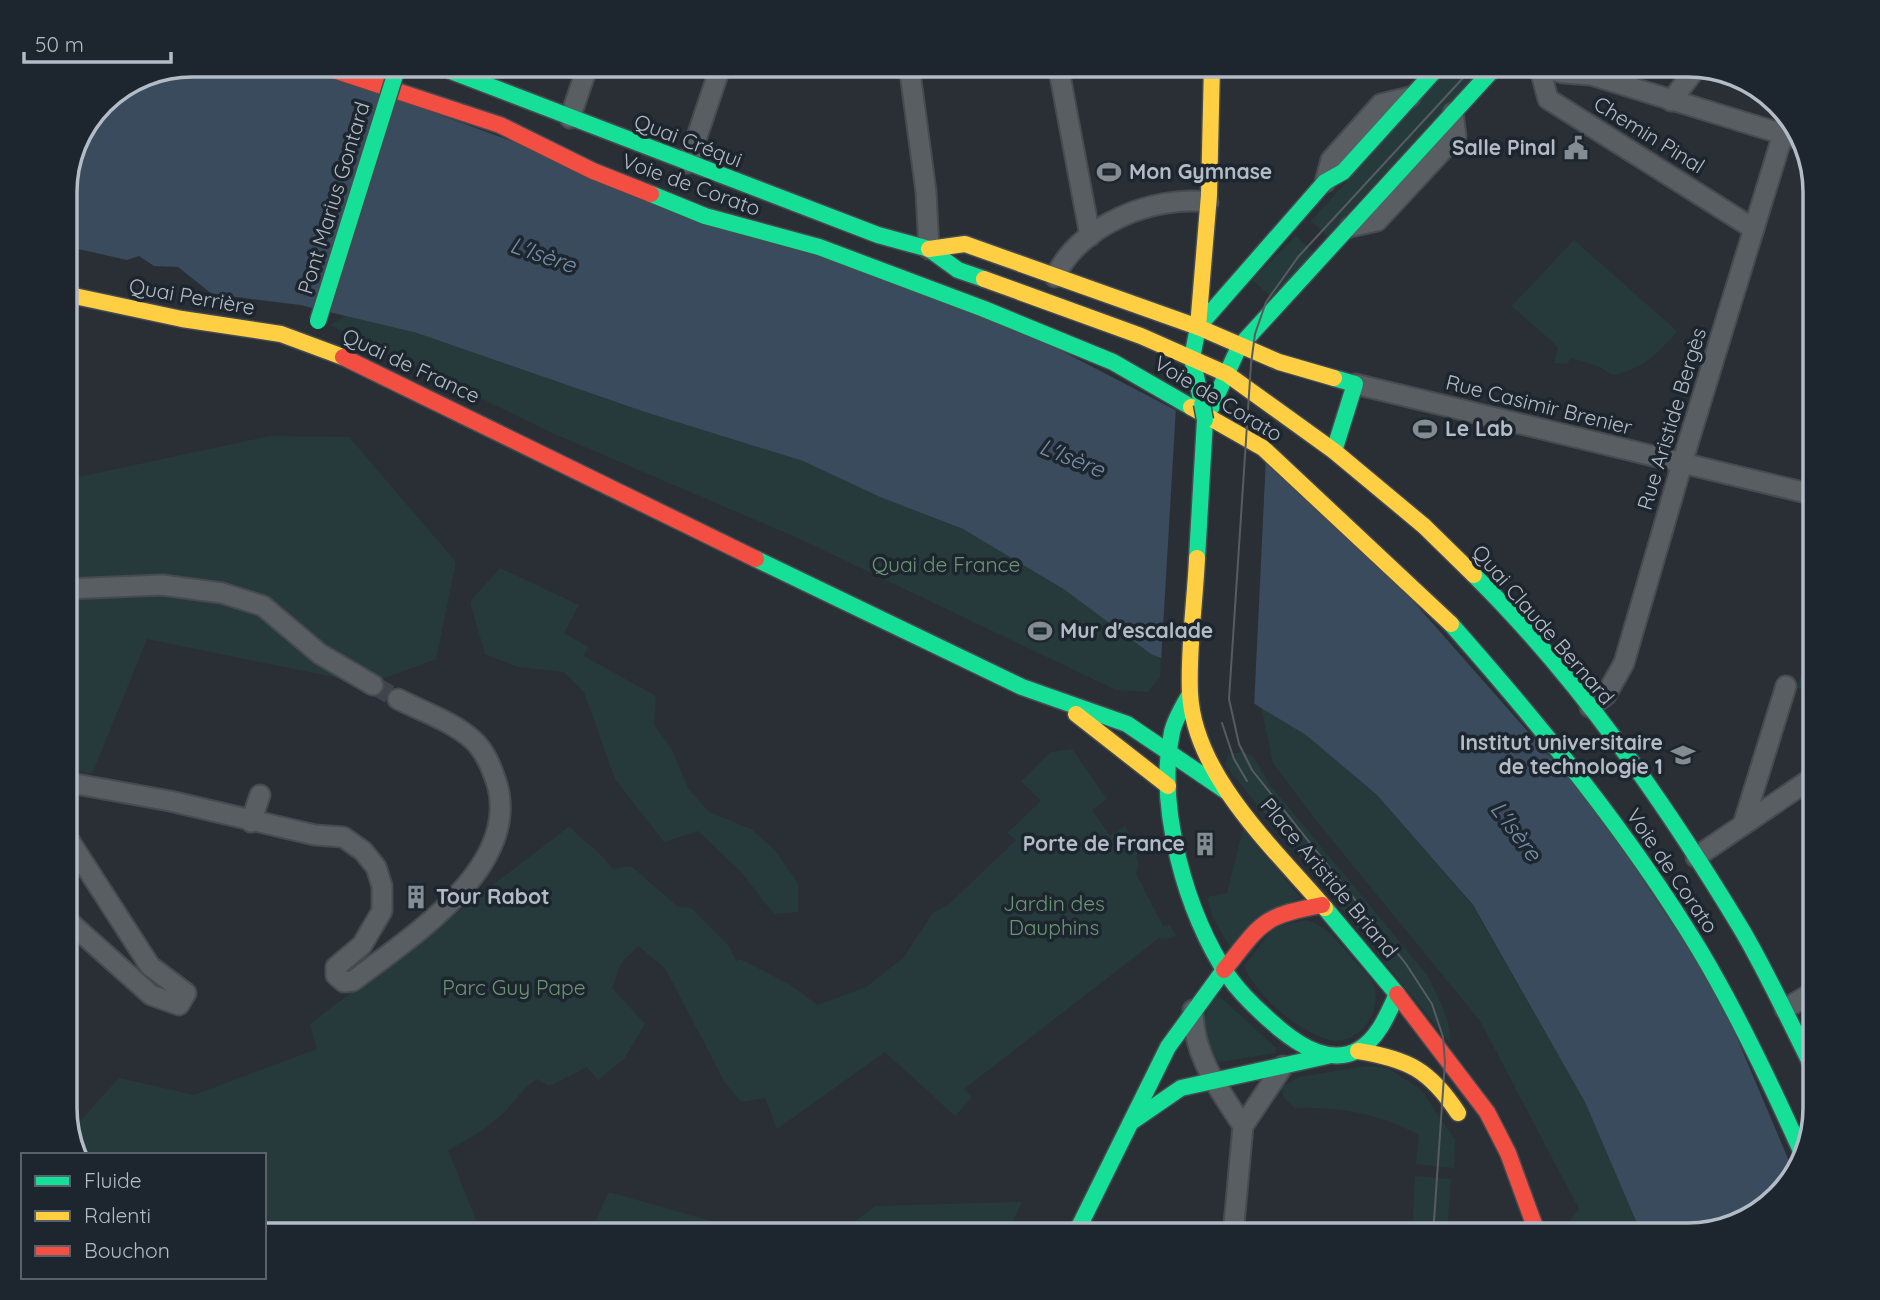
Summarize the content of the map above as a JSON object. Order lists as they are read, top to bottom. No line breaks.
{"streets":{"main road":["Quai Créqui","Voie de Corato","Pont Marius Gontard","Quai Perrière","Quai de France","Quai Claude Bernard","Place Aristide Briand"],"street":["Chemin Pinal","Rue Casimir Brenier","Rue Aristide Bergès"]},"crossings":[["Chemin Pinal","Rue Aristide Bergès"],["Quai Créqui","Rue Casimir Brenier"],["Quai Créqui","Quai Claude Bernard"],["Pont Marius Gontard","Quai Perrière"],["Pont Marius Gontard","Quai de France"],["Quai Perrière","Quai de France"],["Quai de France","Place Aristide Briand"],["Rue Casimir Brenier","Rue Aristide Bergès"],["Rue Aristide Bergès","Quai Claude Bernard"]],"water":["L'Isère"],"parks":["Quai de France","Jardin des Dauphins","Parc Guy Pape"],"places":{"public building":["Salle Pinal"],"sports":["Mon Gymnase","Le Lab","Mur d'escalade"],"school or university":["Institut universitaire de technologie 1"],"building":["Porte de France","Tour Rabot"]},"legend":["Fluide","Ralenti","Bouchon"],"scale_bar":"50 m"}
